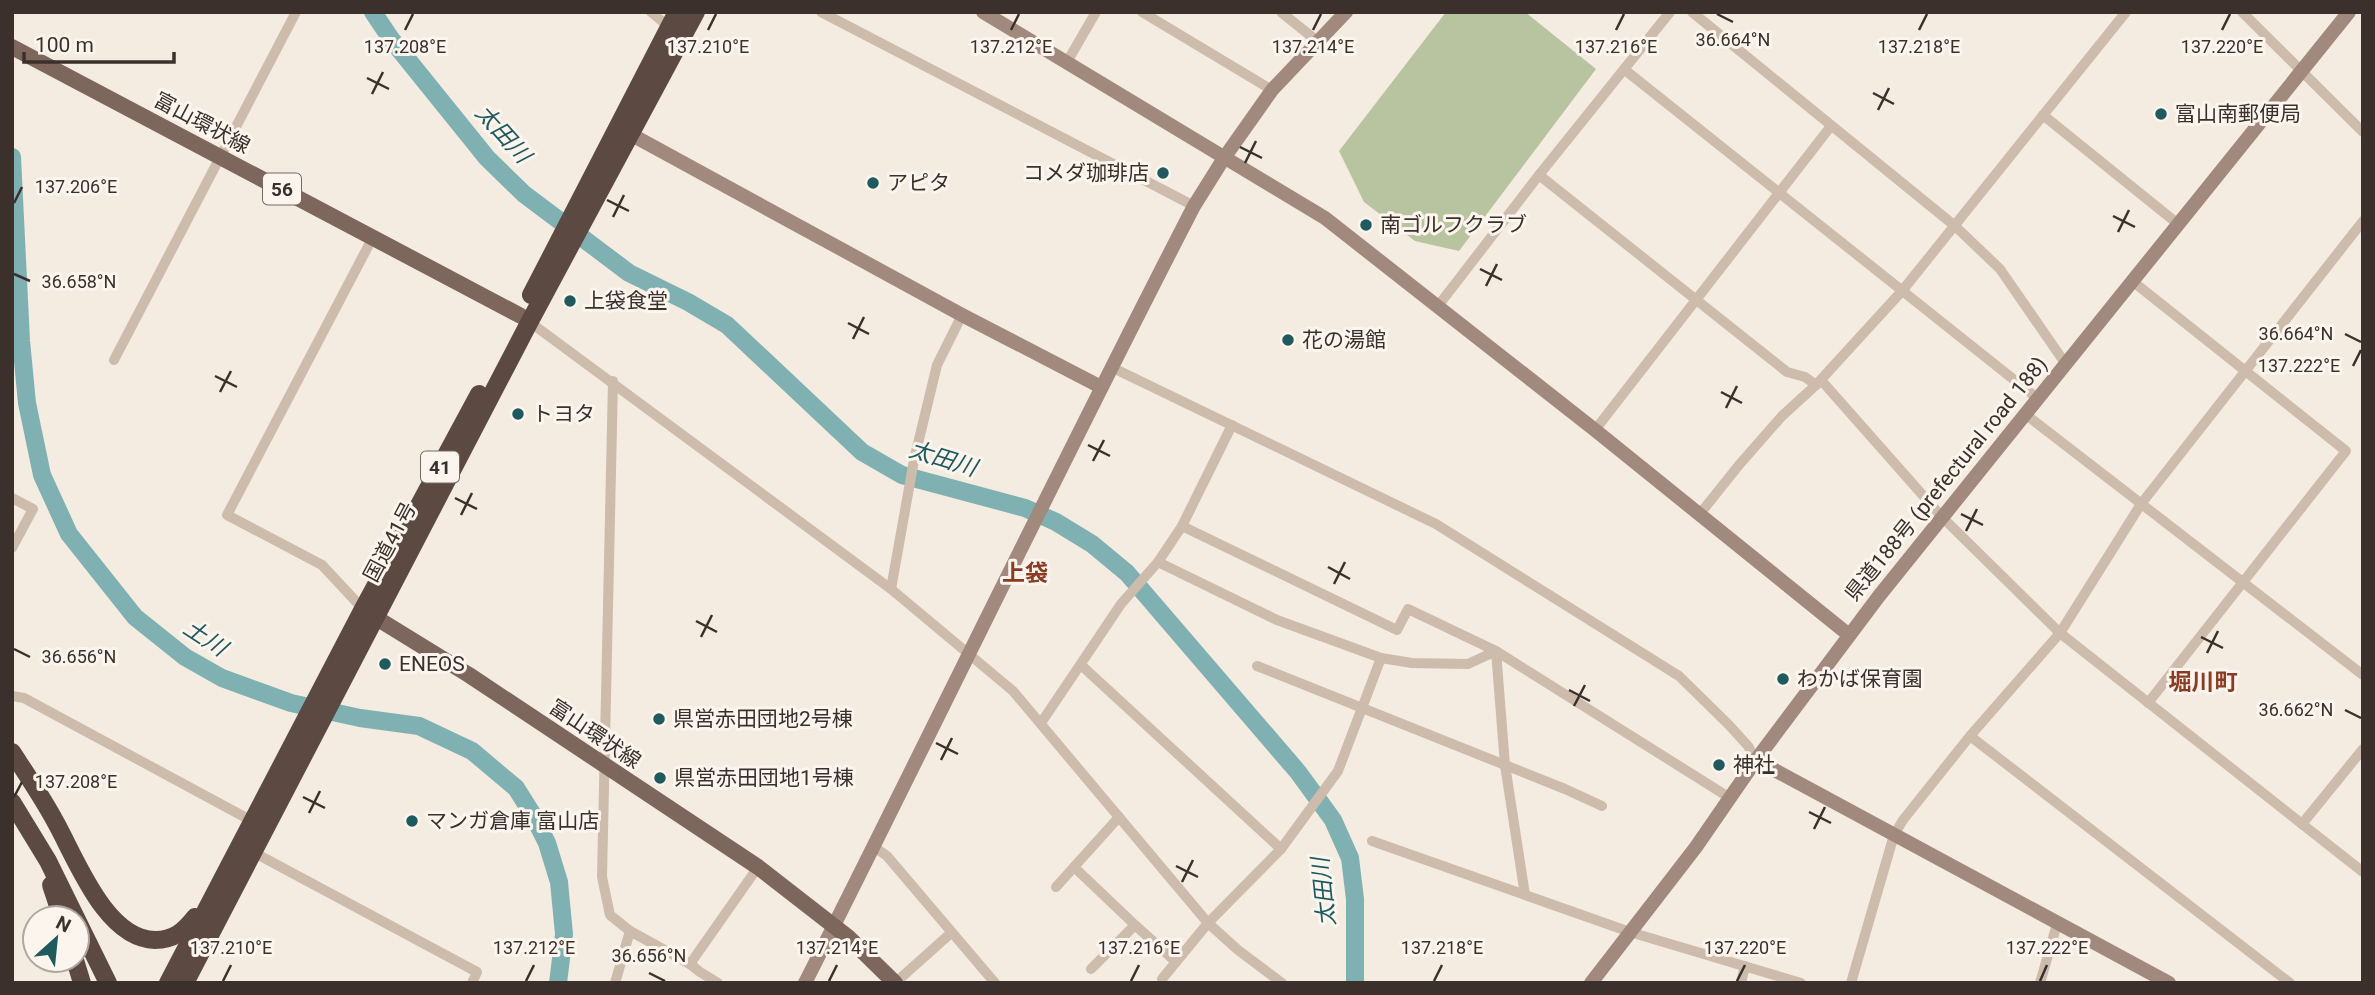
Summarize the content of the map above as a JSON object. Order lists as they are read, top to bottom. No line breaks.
{"streets":{"highway":["41","国道41号"],"main road":["富山環状線","56"],"street":["県道188号 (prefectural road 188)"]},"crossings":[["富山環状線","国道41号"]],"districts":["上袋","堀川町"],"water":["太田川","土川"],"places":["富山南郵便局","コメダ珈琲店","アピタ","南ゴルフクラブ","上袋食堂","花の湯館","トヨタ","ENEOS","わかば保育園","県営赤田団地2号棟","神社","県営赤田団地1号棟","マンガ倉庫 富山店"],"scale_bar":"100 m","north":"top right","coordinates":["36.664°N","137.208°E","137.210°E","137.212°E","137.214°E","137.216°E","137.218°E","137.220°E","137.206°E","36.658°N","137.222°E","36.656°N","36.662°N"]}
